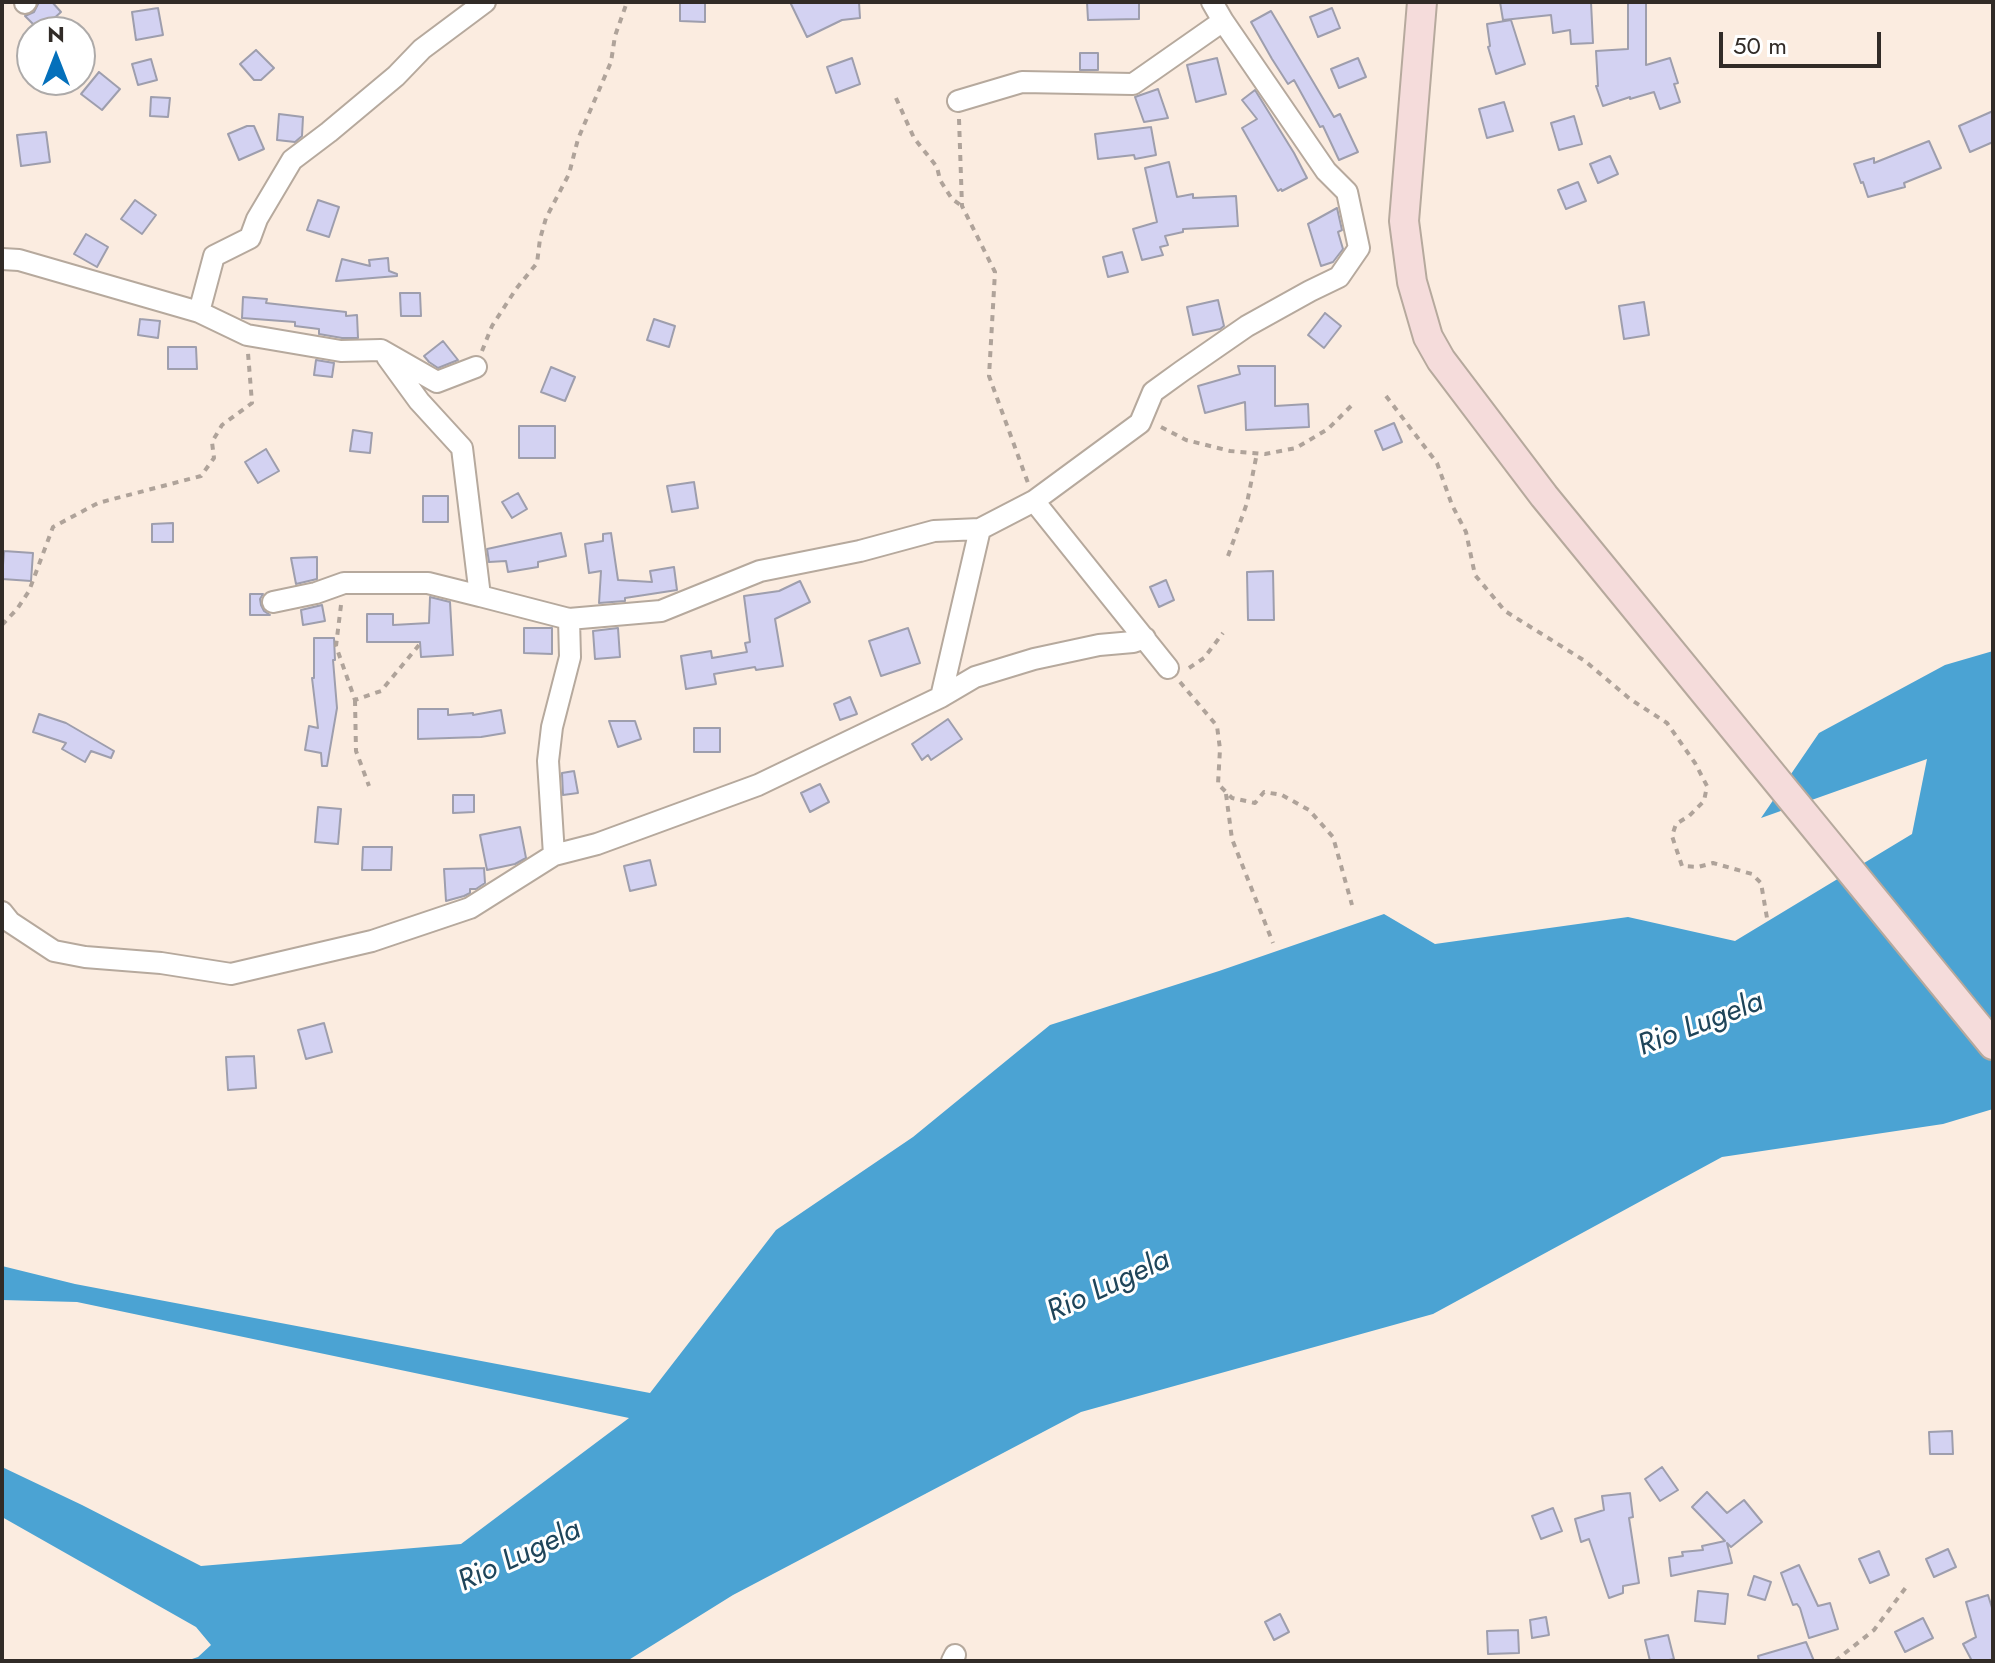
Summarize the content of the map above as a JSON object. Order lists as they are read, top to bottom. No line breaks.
{"water":["Rio Lugela"],"scale_bar":"50 m","north":"top"}
